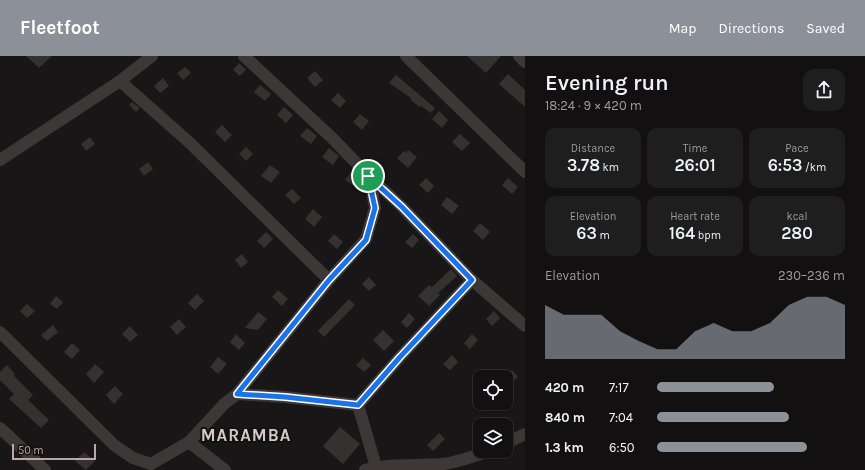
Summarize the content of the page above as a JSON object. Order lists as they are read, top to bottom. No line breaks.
{"districts":["MARAMBA"],"scale_bar":"50 m","page":{"header":"Fleetfoot","nav":["Map","Directions","Saved"],"heading":["Evening run","18:24 · 9 × 420 m"],"stats":[["Distance","3.78 km"],["Time","26:01"],["Pace","6:53 /km"],["Elevation","63 m"],["Heart rate","164 bpm"],["kcal","280"]],"chart":["Elevation","230–236 m"],"list":[{"name":"420 m","note":"7:17"},{"name":"840 m","note":"7:04"},{"name":"1.3 km","note":"6:50"}],"scale":"50 m"}}
